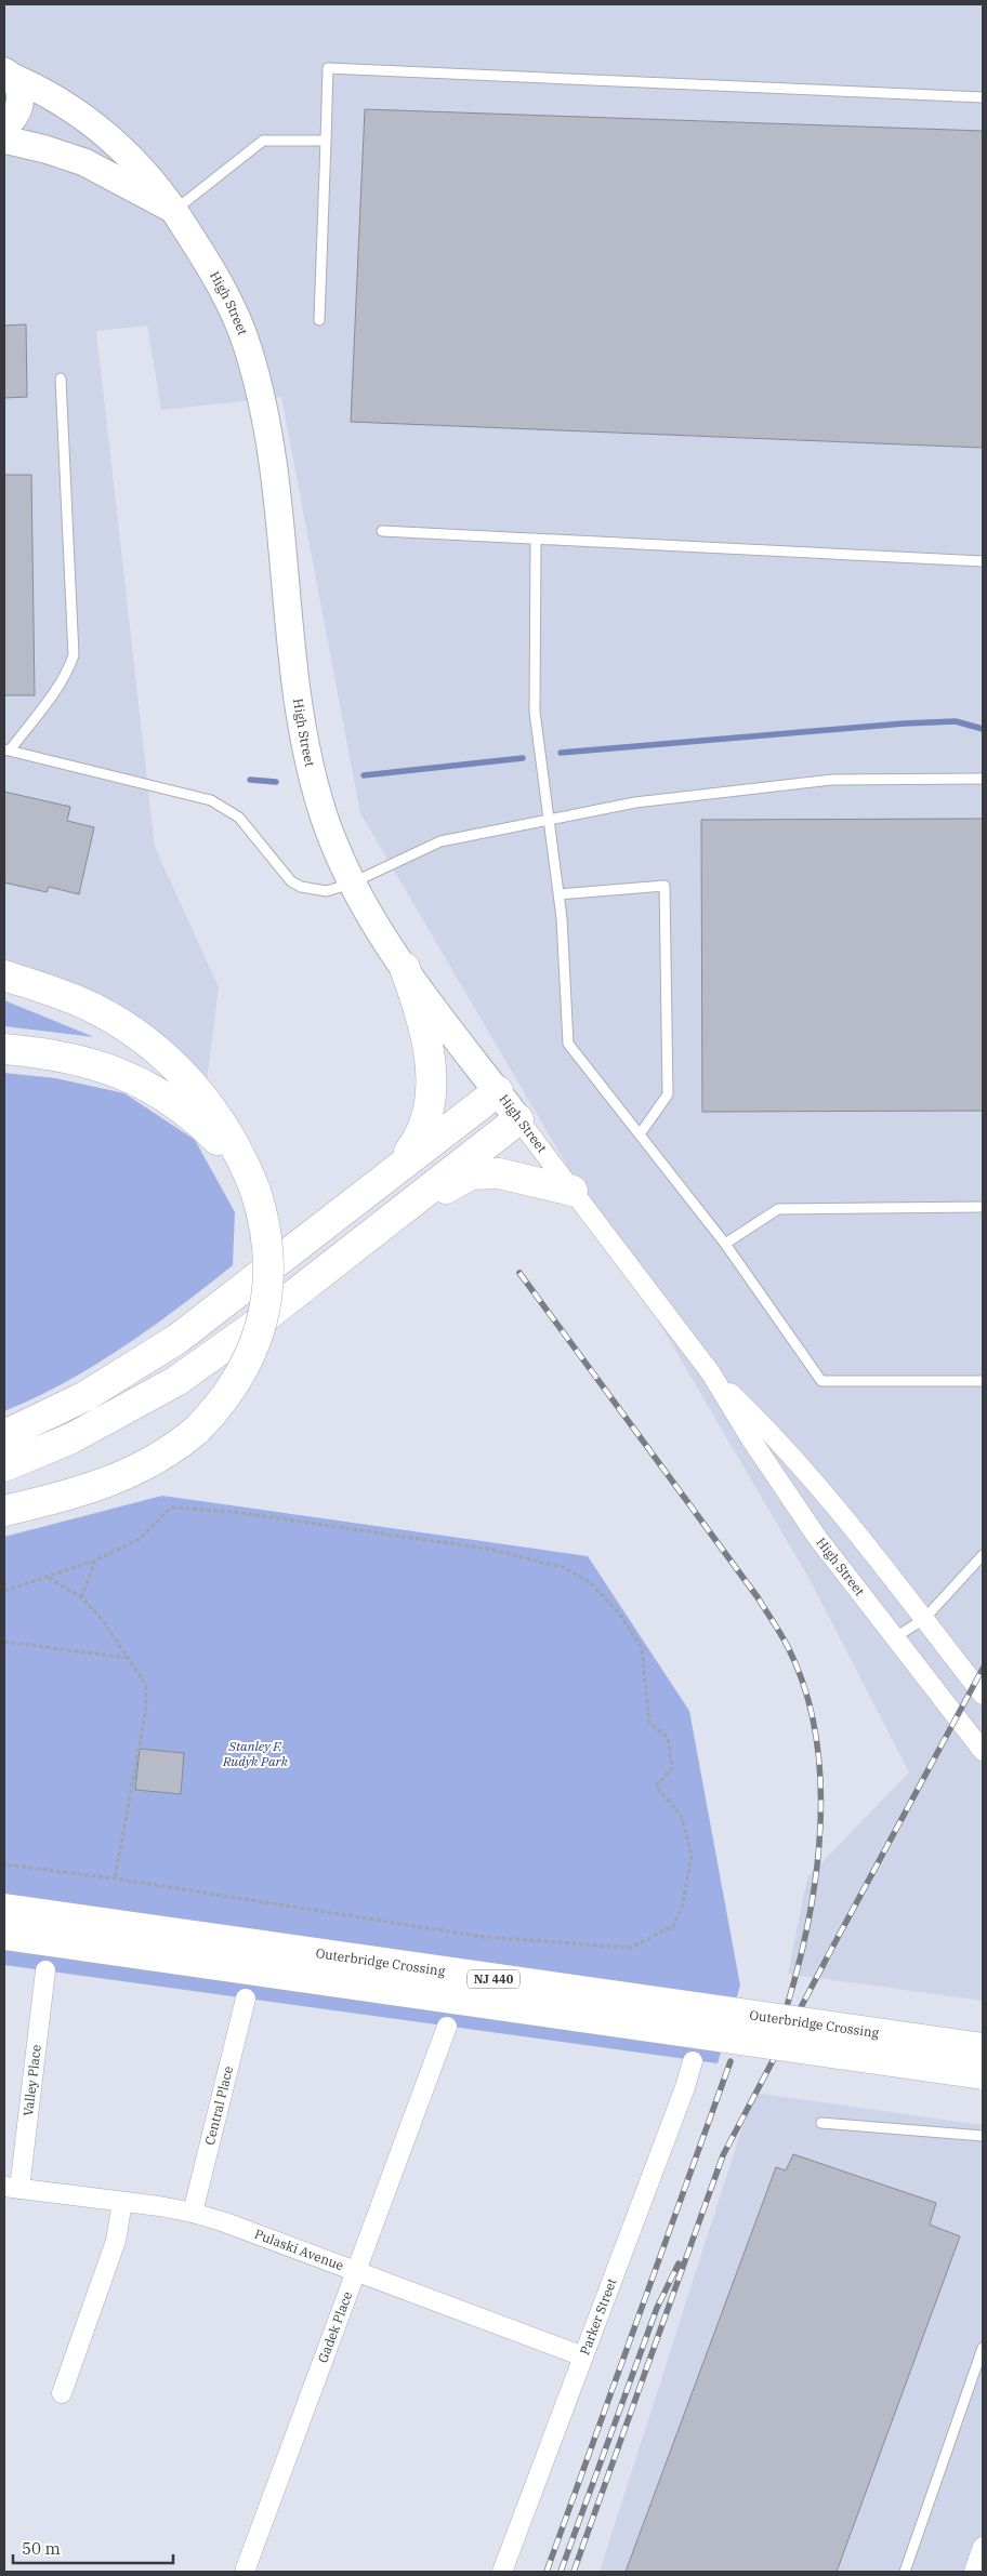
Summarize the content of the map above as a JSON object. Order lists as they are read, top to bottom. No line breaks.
{"streets":{"highway":["Outerbridge Crossing","NJ 440"],"street":["High Street","Valley Place","Central Place","Pulaski Avenue","Parker Street","Gadek Place"]},"crossings":[["Valley Place","Pulaski Avenue"],["Central Place","Pulaski Avenue"],["Pulaski Avenue","Parker Street"],["Pulaski Avenue","Gadek Place"]],"parks":["Stanley F. Rudyk Park"],"scale_bar":"50 m"}
